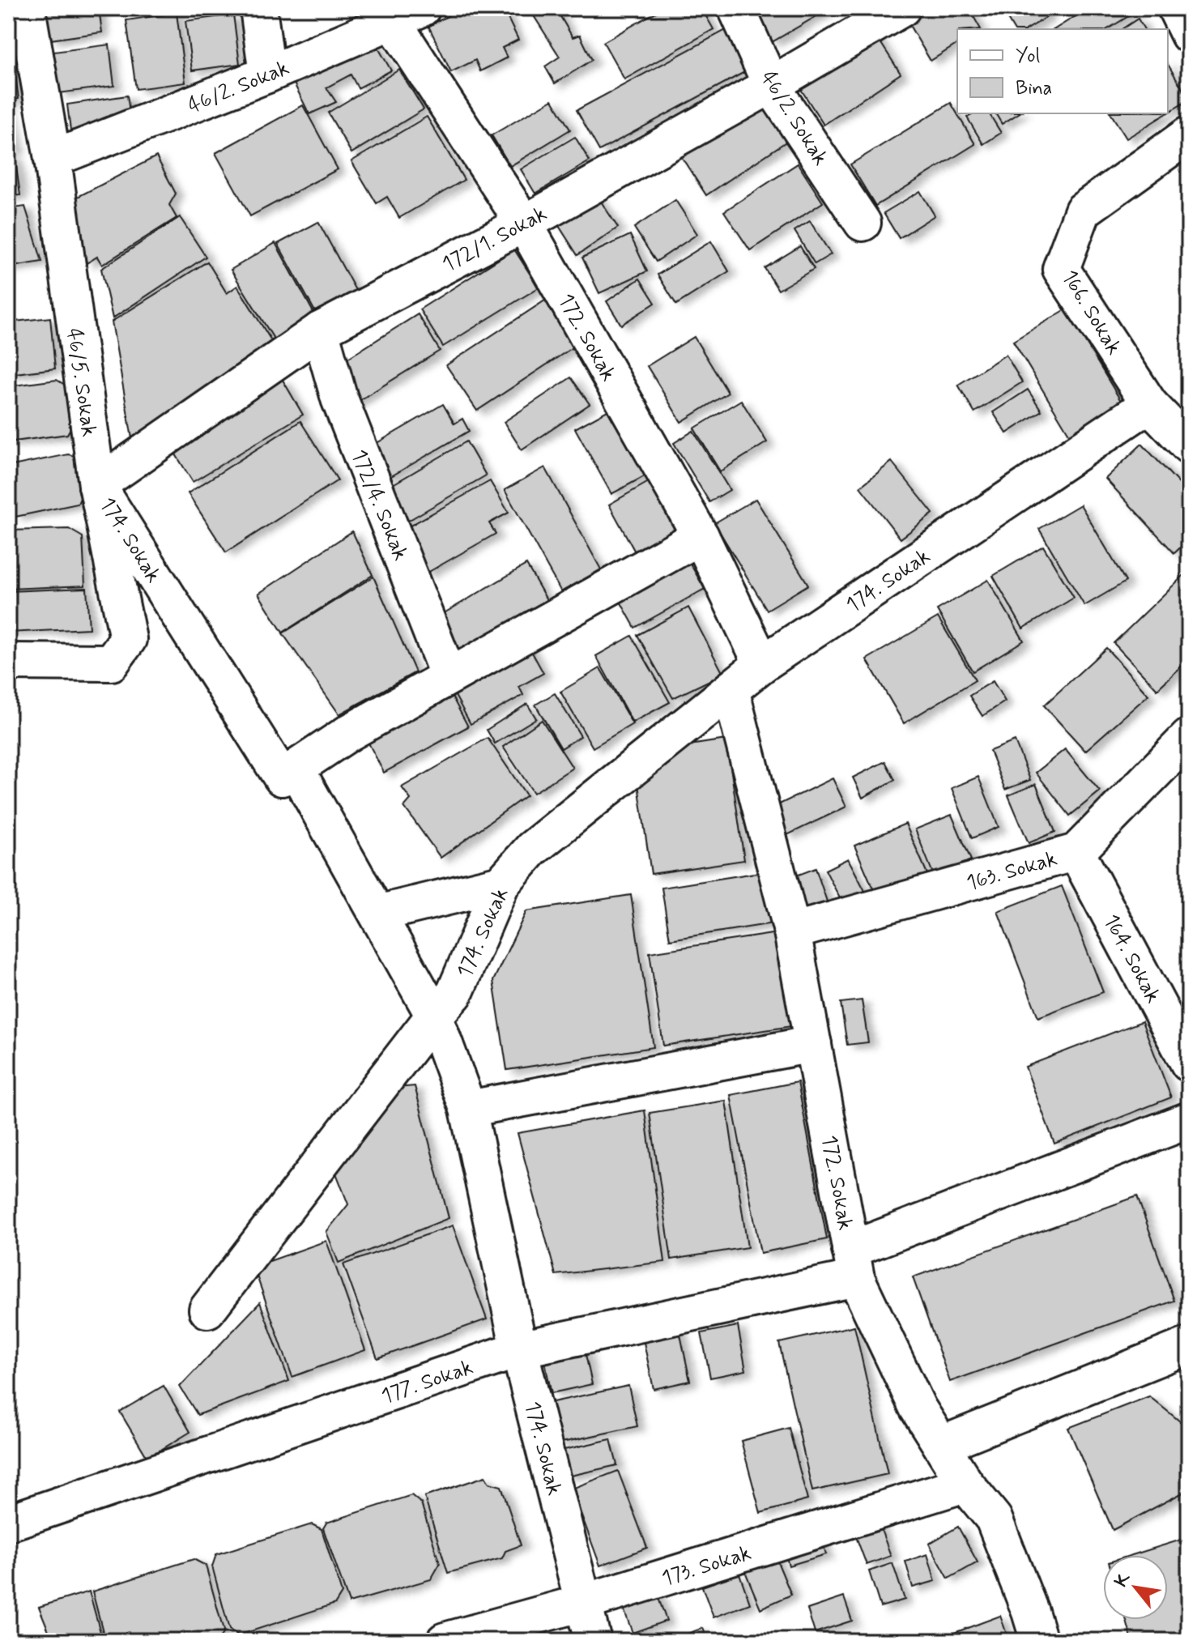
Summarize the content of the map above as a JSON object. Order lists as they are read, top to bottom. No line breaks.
{"streets":{"street":["46/2. Sokak","172/1. Sokak","166. Sokak","172. Sokak","46/5. Sokak","172/4. Sokak","174. Sokak","163. Sokak","164. Sokak","177. Sokak","173. Sokak"]},"crossings":[["46/2. Sokak","172/1. Sokak"],["46/2. Sokak","172. Sokak"],["46/2. Sokak","46/5. Sokak"],["172/1. Sokak","172. Sokak"],["172/1. Sokak","46/5. Sokak"],["172/1. Sokak","172/4. Sokak"],["172/1. Sokak","174. Sokak"],["166. Sokak","174. Sokak"],["172. Sokak","174. Sokak"],["172. Sokak","163. Sokak"],["172. Sokak","177. Sokak"],["172. Sokak","173. Sokak"],["46/5. Sokak","174. Sokak"],["174. Sokak","177. Sokak"],["174. Sokak","173. Sokak"],["163. Sokak","164. Sokak"]],"legend":["Yol","Bina"],"north":"top left"}
